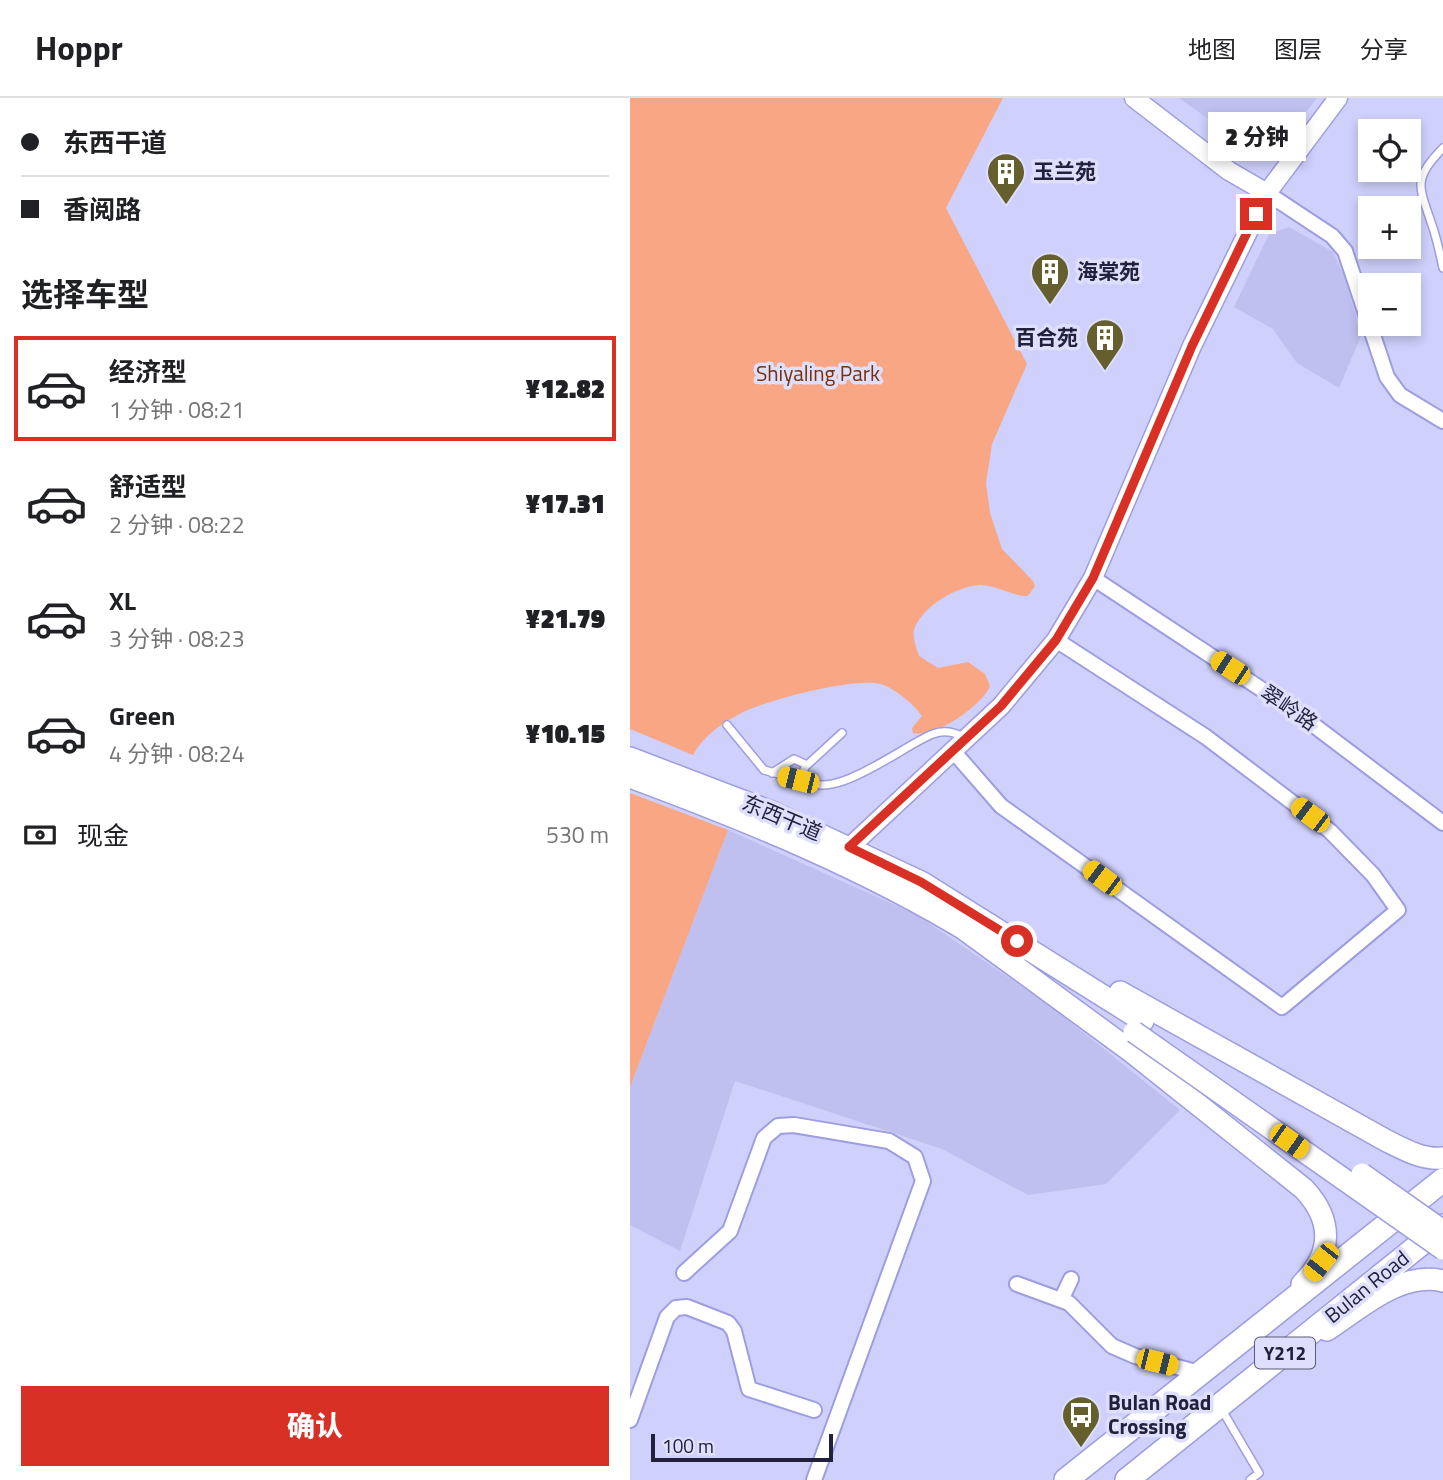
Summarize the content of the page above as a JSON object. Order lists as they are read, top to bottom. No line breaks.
{"streets":{"main road":["东西干道","Bulan Road","Y212"],"street":["翠岭路"]},"parks":["Shiyaling Park"],"places":{"building":["玉兰苑","海棠苑","百合苑"],"bus stop":["Bulan Road Crossing"]},"scale_bar":"100 m","page":{"header":"Hoppr","nav":["地图","图层","分享"],"banner":["东西干道","香阅路"],"bubble":"2 分钟","map_buttons":["+","−"],"heading":"选择车型","list":[{"name":"经济型","note":"1 分钟 · 08:21","value":"¥12.82"},{"name":"舒适型","note":"2 分钟 · 08:22","value":"¥17.31"},{"name":"XL","note":"3 分钟 · 08:23","value":"¥21.79"},{"name":"Green","note":"4 分钟 · 08:24","value":"¥10.15"}],"pay":["现金","530 m"],"buttons":"确认","scale":"100 m"}}
